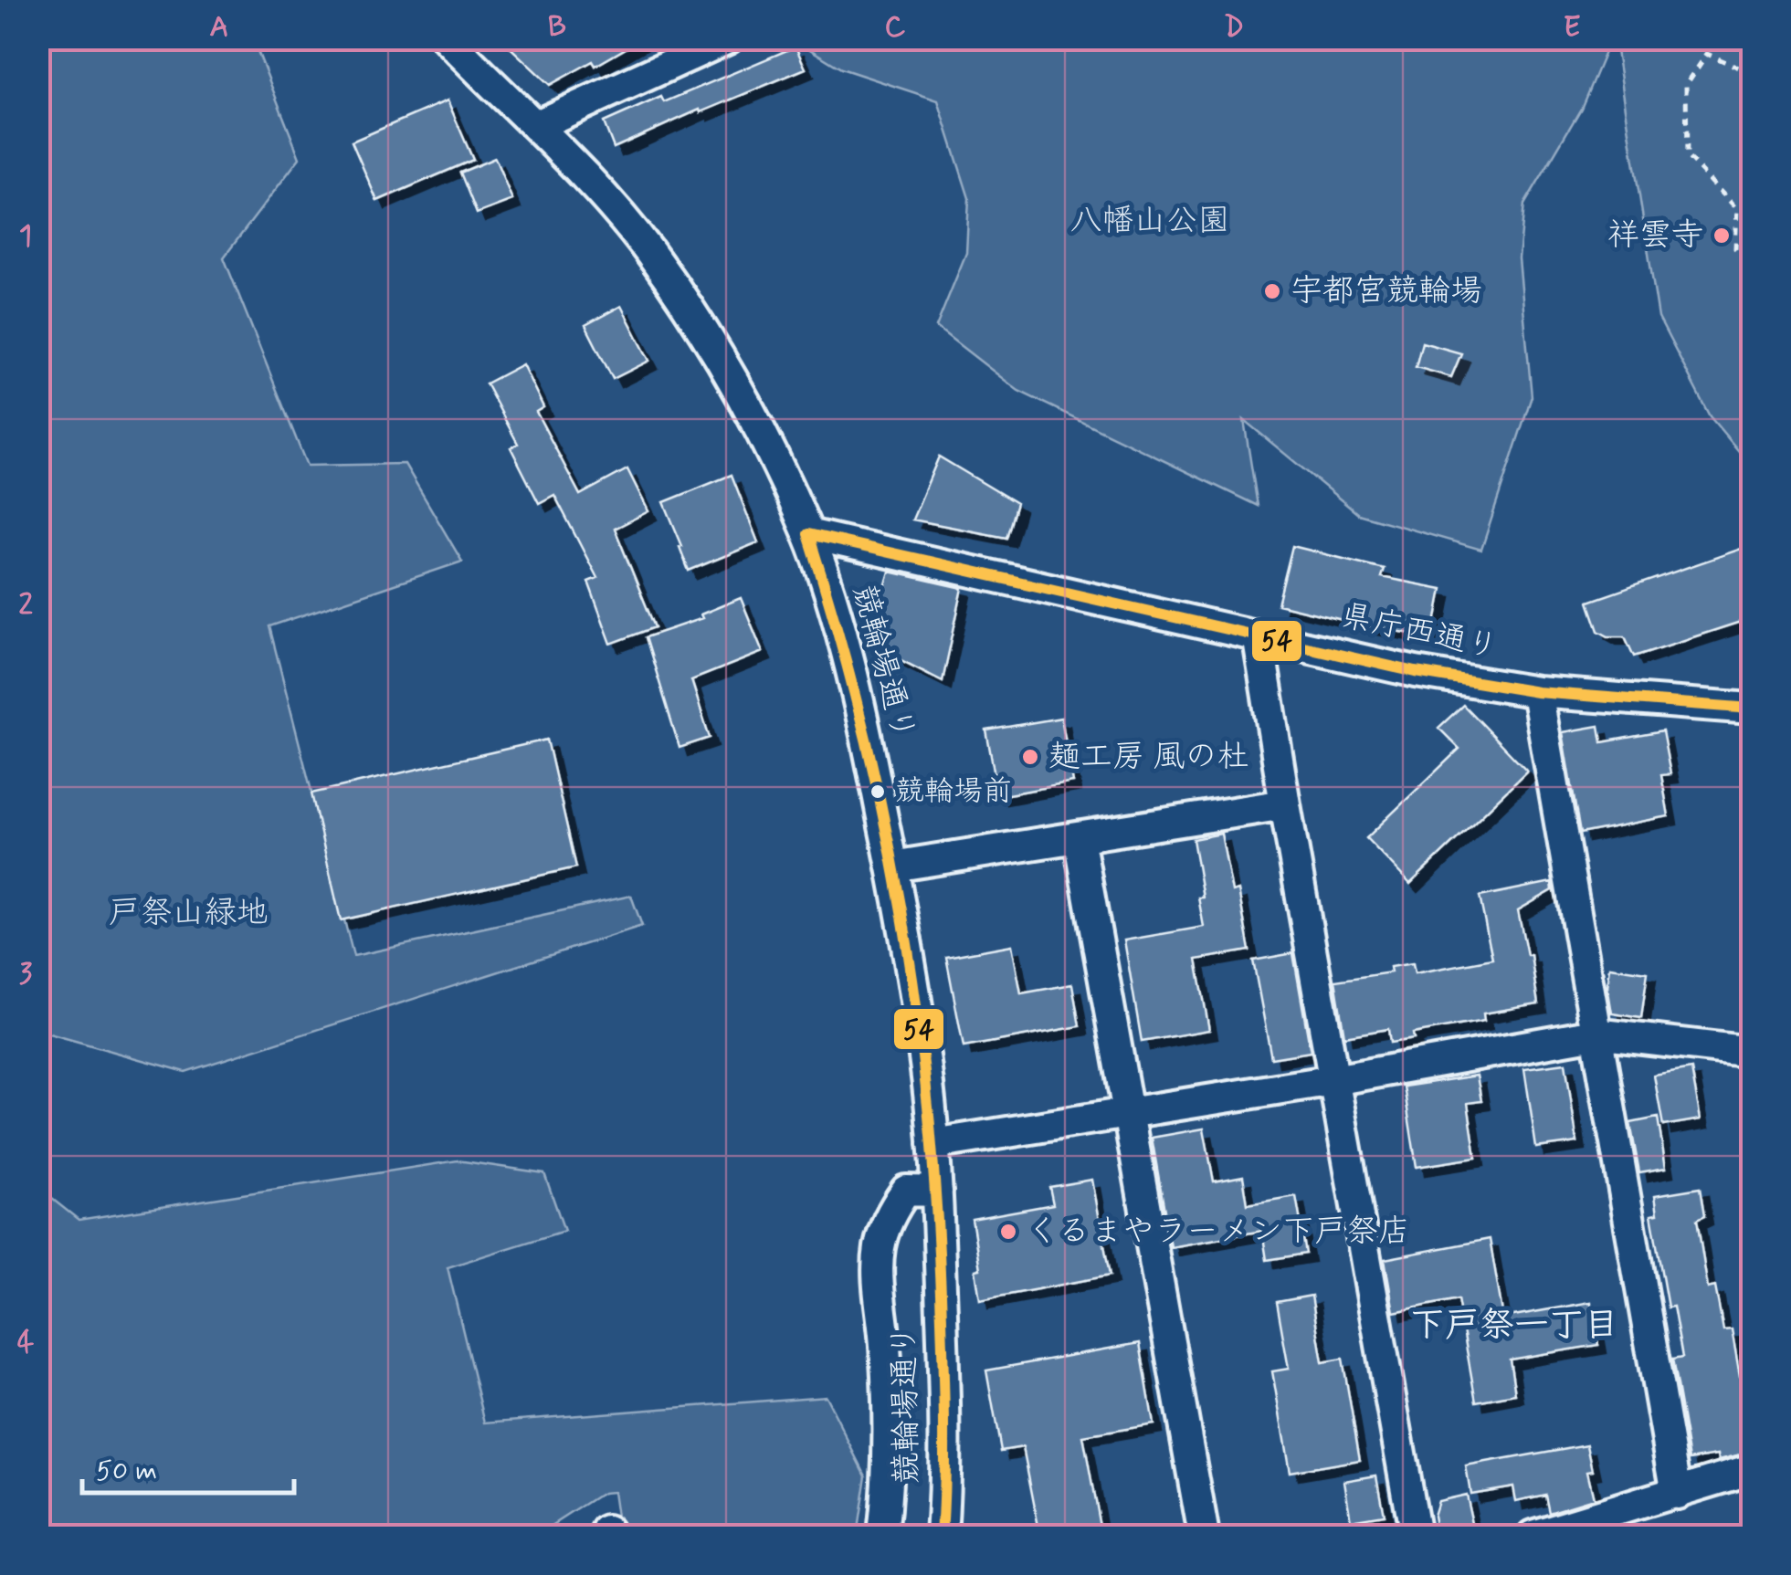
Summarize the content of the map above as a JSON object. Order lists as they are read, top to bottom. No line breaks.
{"streets":{"street":["県庁西通り","競輪場通り"]},"crossings":[["県庁西通り","競輪場通り"]],"districts":["下戸祭一丁目"],"parks":["八幡山公園","戸祭山緑地"],"places":["祥雲寺","宇都宮競輪場","麺工房 風の杜","競輪場前","くるまやラーメン下戸祭店"],"lines":["transit line 54"],"scale_bar":"50 m","grid":{"columns":["A","B","C","D","E"],"rows":["1","2","3","4"]}}
